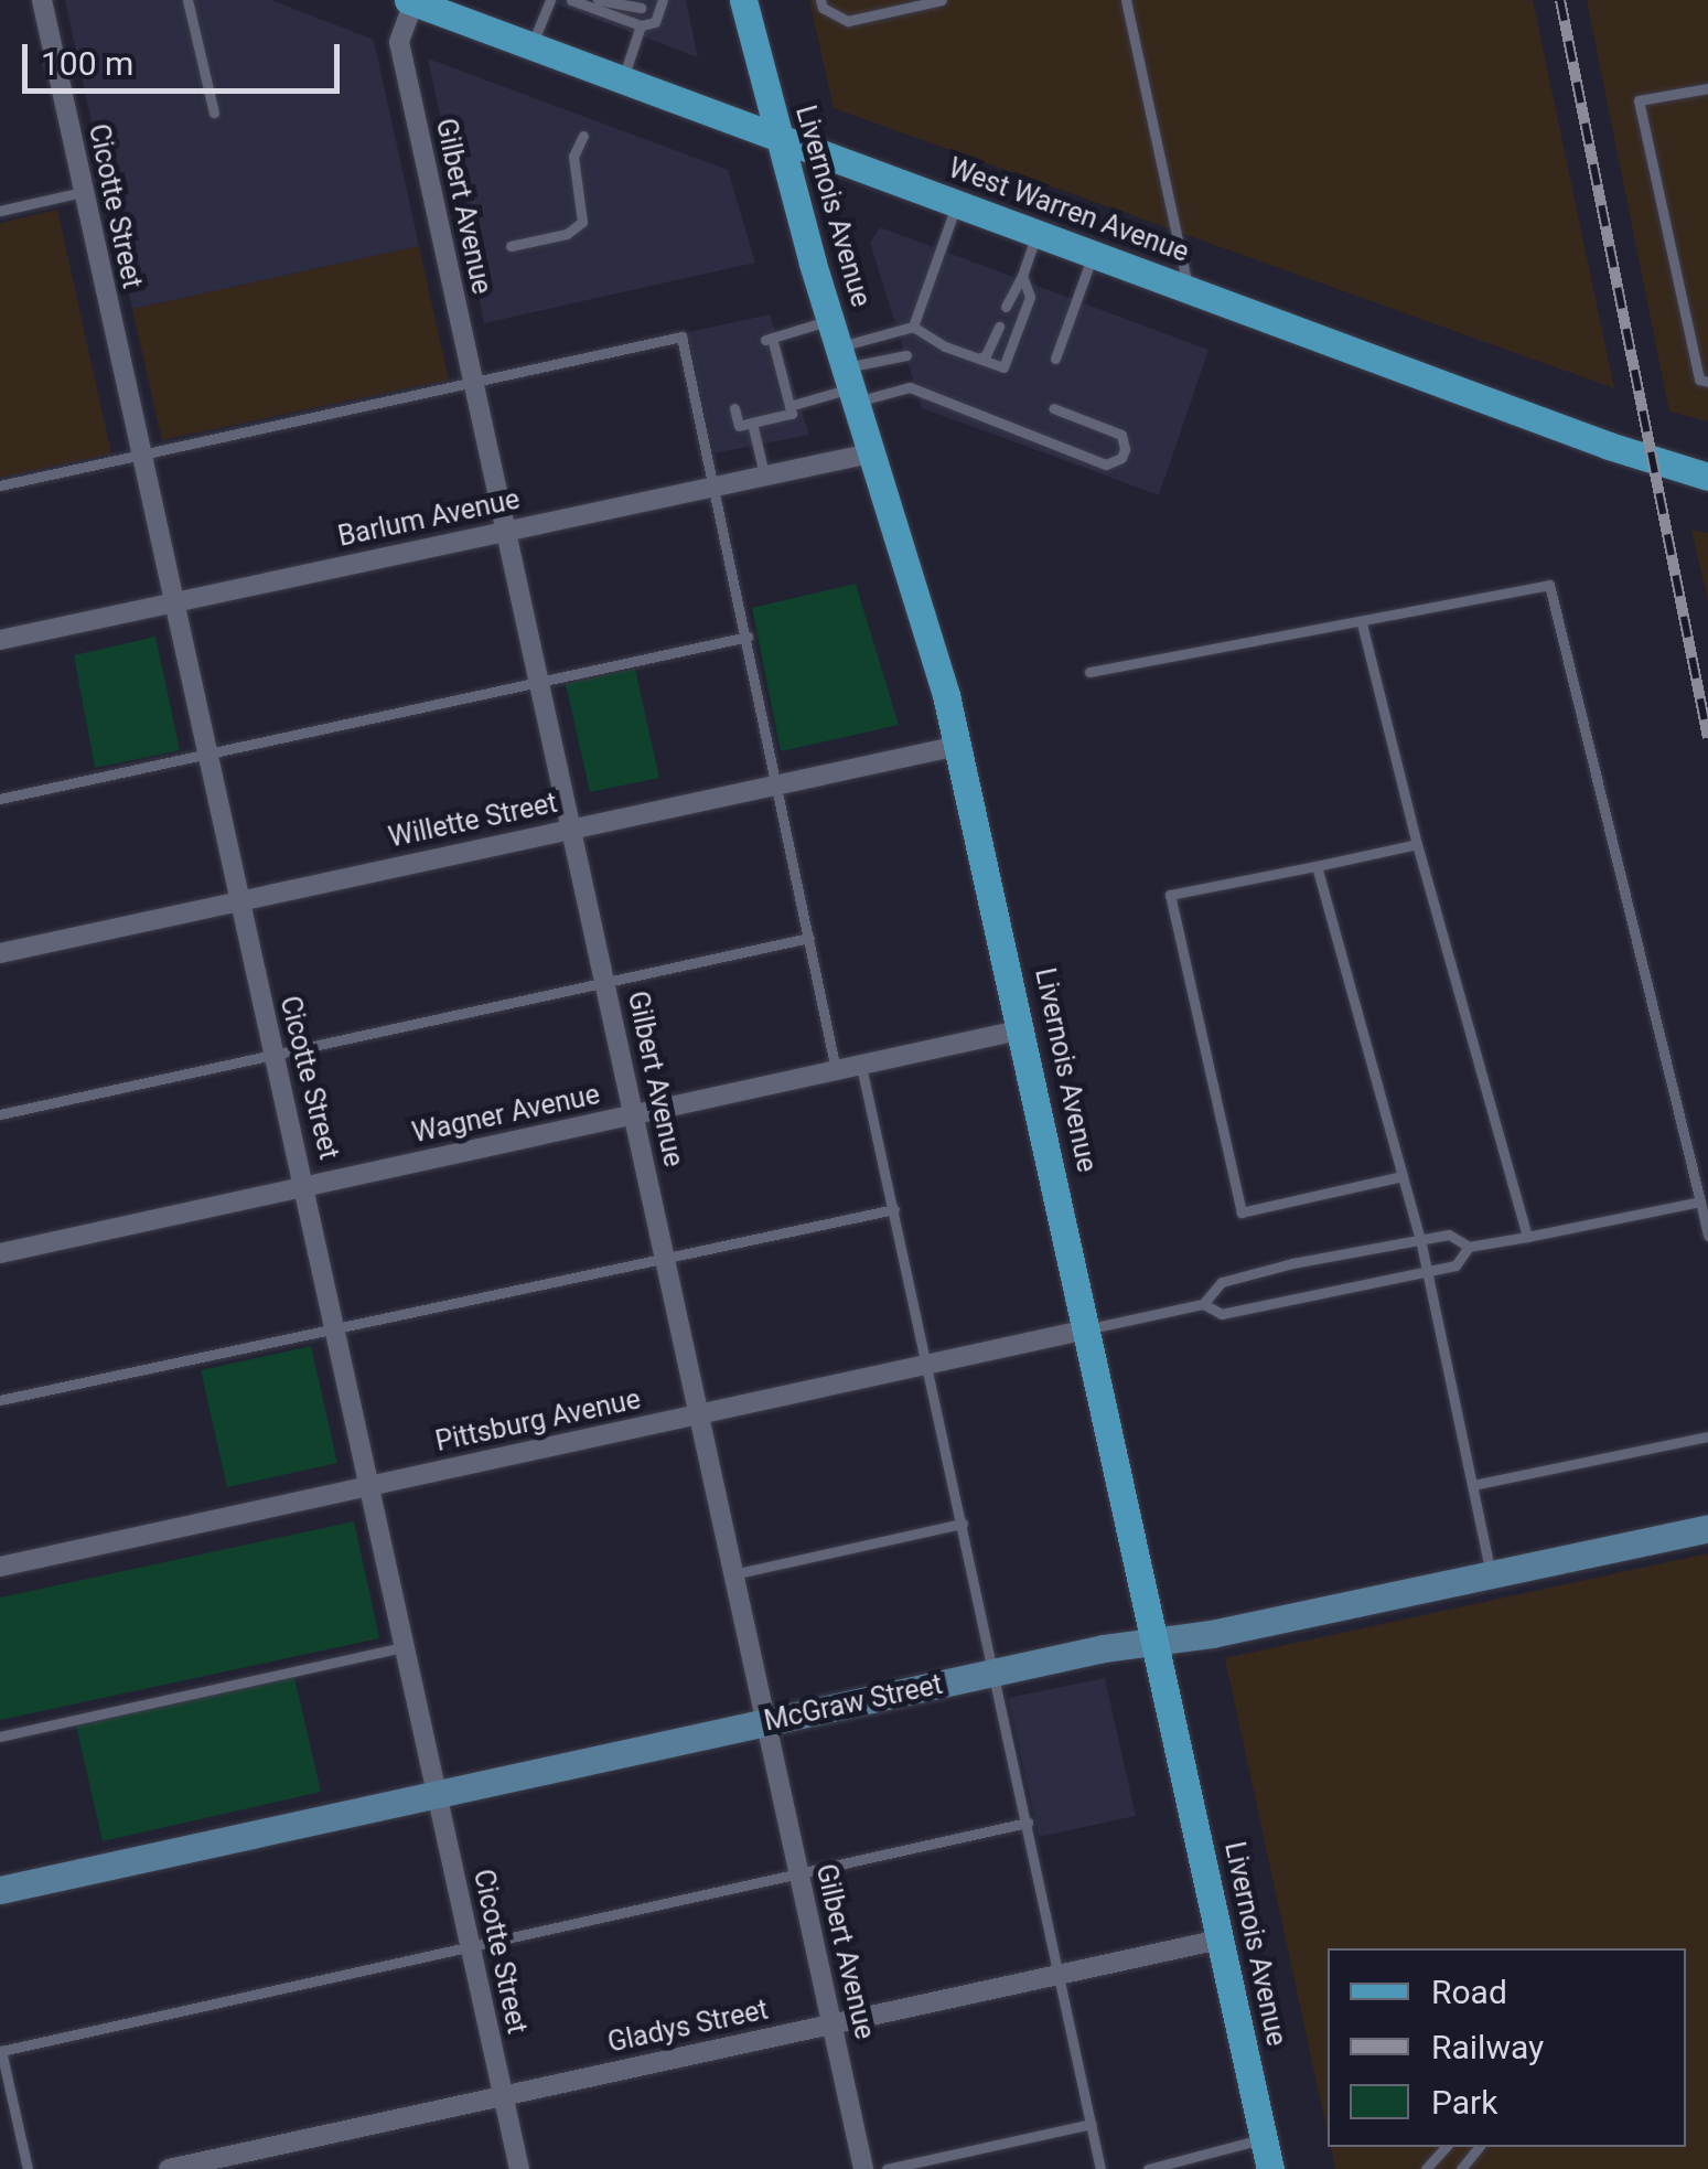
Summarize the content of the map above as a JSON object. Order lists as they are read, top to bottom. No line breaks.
{"streets":{"main road":["Livernois Avenue","West Warren Avenue"],"street":["Cicotte Street","Gilbert Avenue","Barlum Avenue","Willette Street","Wagner Avenue","Pittsburg Avenue","McGraw Street","Gladys Street"]},"crossings":[["Cicotte Street","Barlum Avenue"],["Cicotte Street","Willette Street"],["Cicotte Street","Wagner Avenue"],["Cicotte Street","Pittsburg Avenue"],["Cicotte Street","McGraw Street"],["Cicotte Street","Gladys Street"],["Gilbert Avenue","West Warren Avenue"],["Gilbert Avenue","Barlum Avenue"],["Gilbert Avenue","Willette Street"],["Gilbert Avenue","Wagner Avenue"],["Gilbert Avenue","Pittsburg Avenue"],["Gilbert Avenue","McGraw Street"],["Gilbert Avenue","Gladys Street"],["Livernois Avenue","West Warren Avenue"],["Livernois Avenue","Barlum Avenue"],["Livernois Avenue","Willette Street"],["Livernois Avenue","Wagner Avenue"],["Livernois Avenue","Pittsburg Avenue"],["Livernois Avenue","McGraw Street"],["Livernois Avenue","Gladys Street"]],"legend":["Road","Railway","Park"],"scale_bar":"100 m"}
